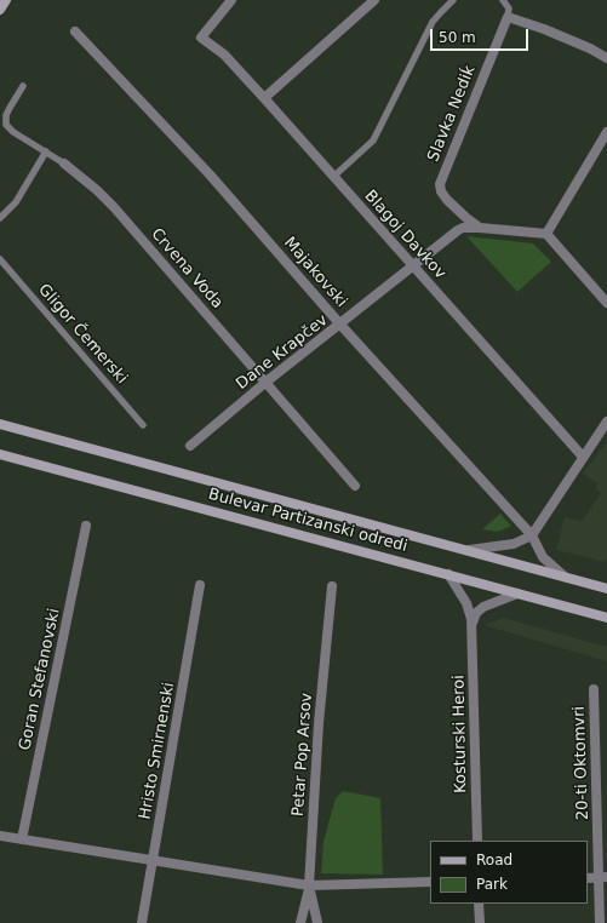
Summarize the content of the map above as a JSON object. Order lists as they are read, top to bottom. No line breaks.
{"streets":{"street":["Slavka Nediḱ","Blagoj Davkov","Crvena Voda","Majakovski","Dane Krapčev","Bulevar Partizanski odredi","Goran Stefanovski","Kosturski Heroi","Hristo Smirnenski","Petar Pop Arsov","20-ti Oktomvri"],"lane":["Gligor Čemerski"]},"crossings":[["Slavka Nediḱ","Dane Krapčev"],["Blagoj Davkov","Dane Krapčev"],["Crvena Voda","Dane Krapčev"],["Majakovski","Dane Krapčev"],["Bulevar Partizanski odredi","Kosturski Heroi"]],"legend":["Road","Park"],"scale_bar":"50 m"}
